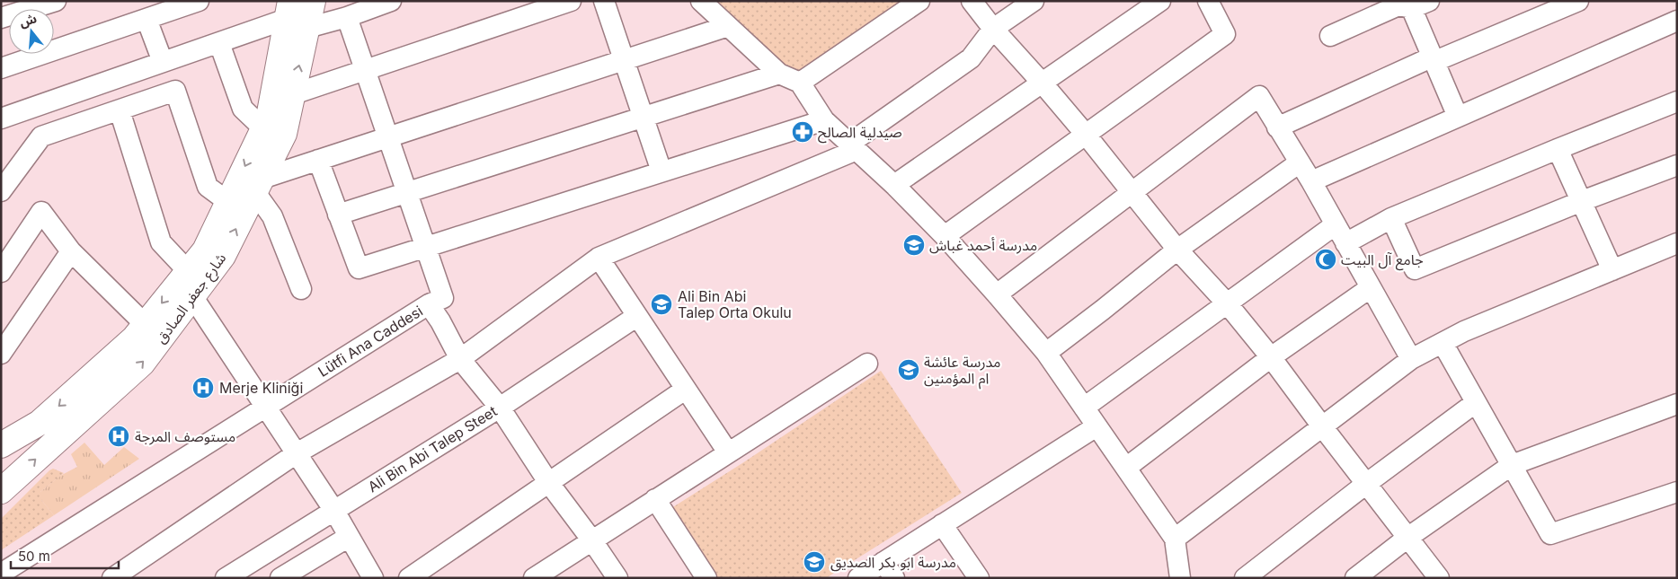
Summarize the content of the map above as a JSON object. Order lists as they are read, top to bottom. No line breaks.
{"streets":{"main road":["شارع جعفر الصادق"],"street":["Lütfi Ana Caddesi","Ali Bin Abi Talep Steet"]},"places":{"pharmacy":["صيدلية الصالح"],"school or university":["مدرسة أحمد غباش","Ali Bin Abi Talep Orta Okulu","مدرسة عائشة ام المؤمنين","مدرسة ابو بكر الصديق"],"mosque":["جامع آل البيت"],"hospital":["Merje Kliniği","مستوصف المرجة"]},"scale_bar":"50 m","north":"top"}
